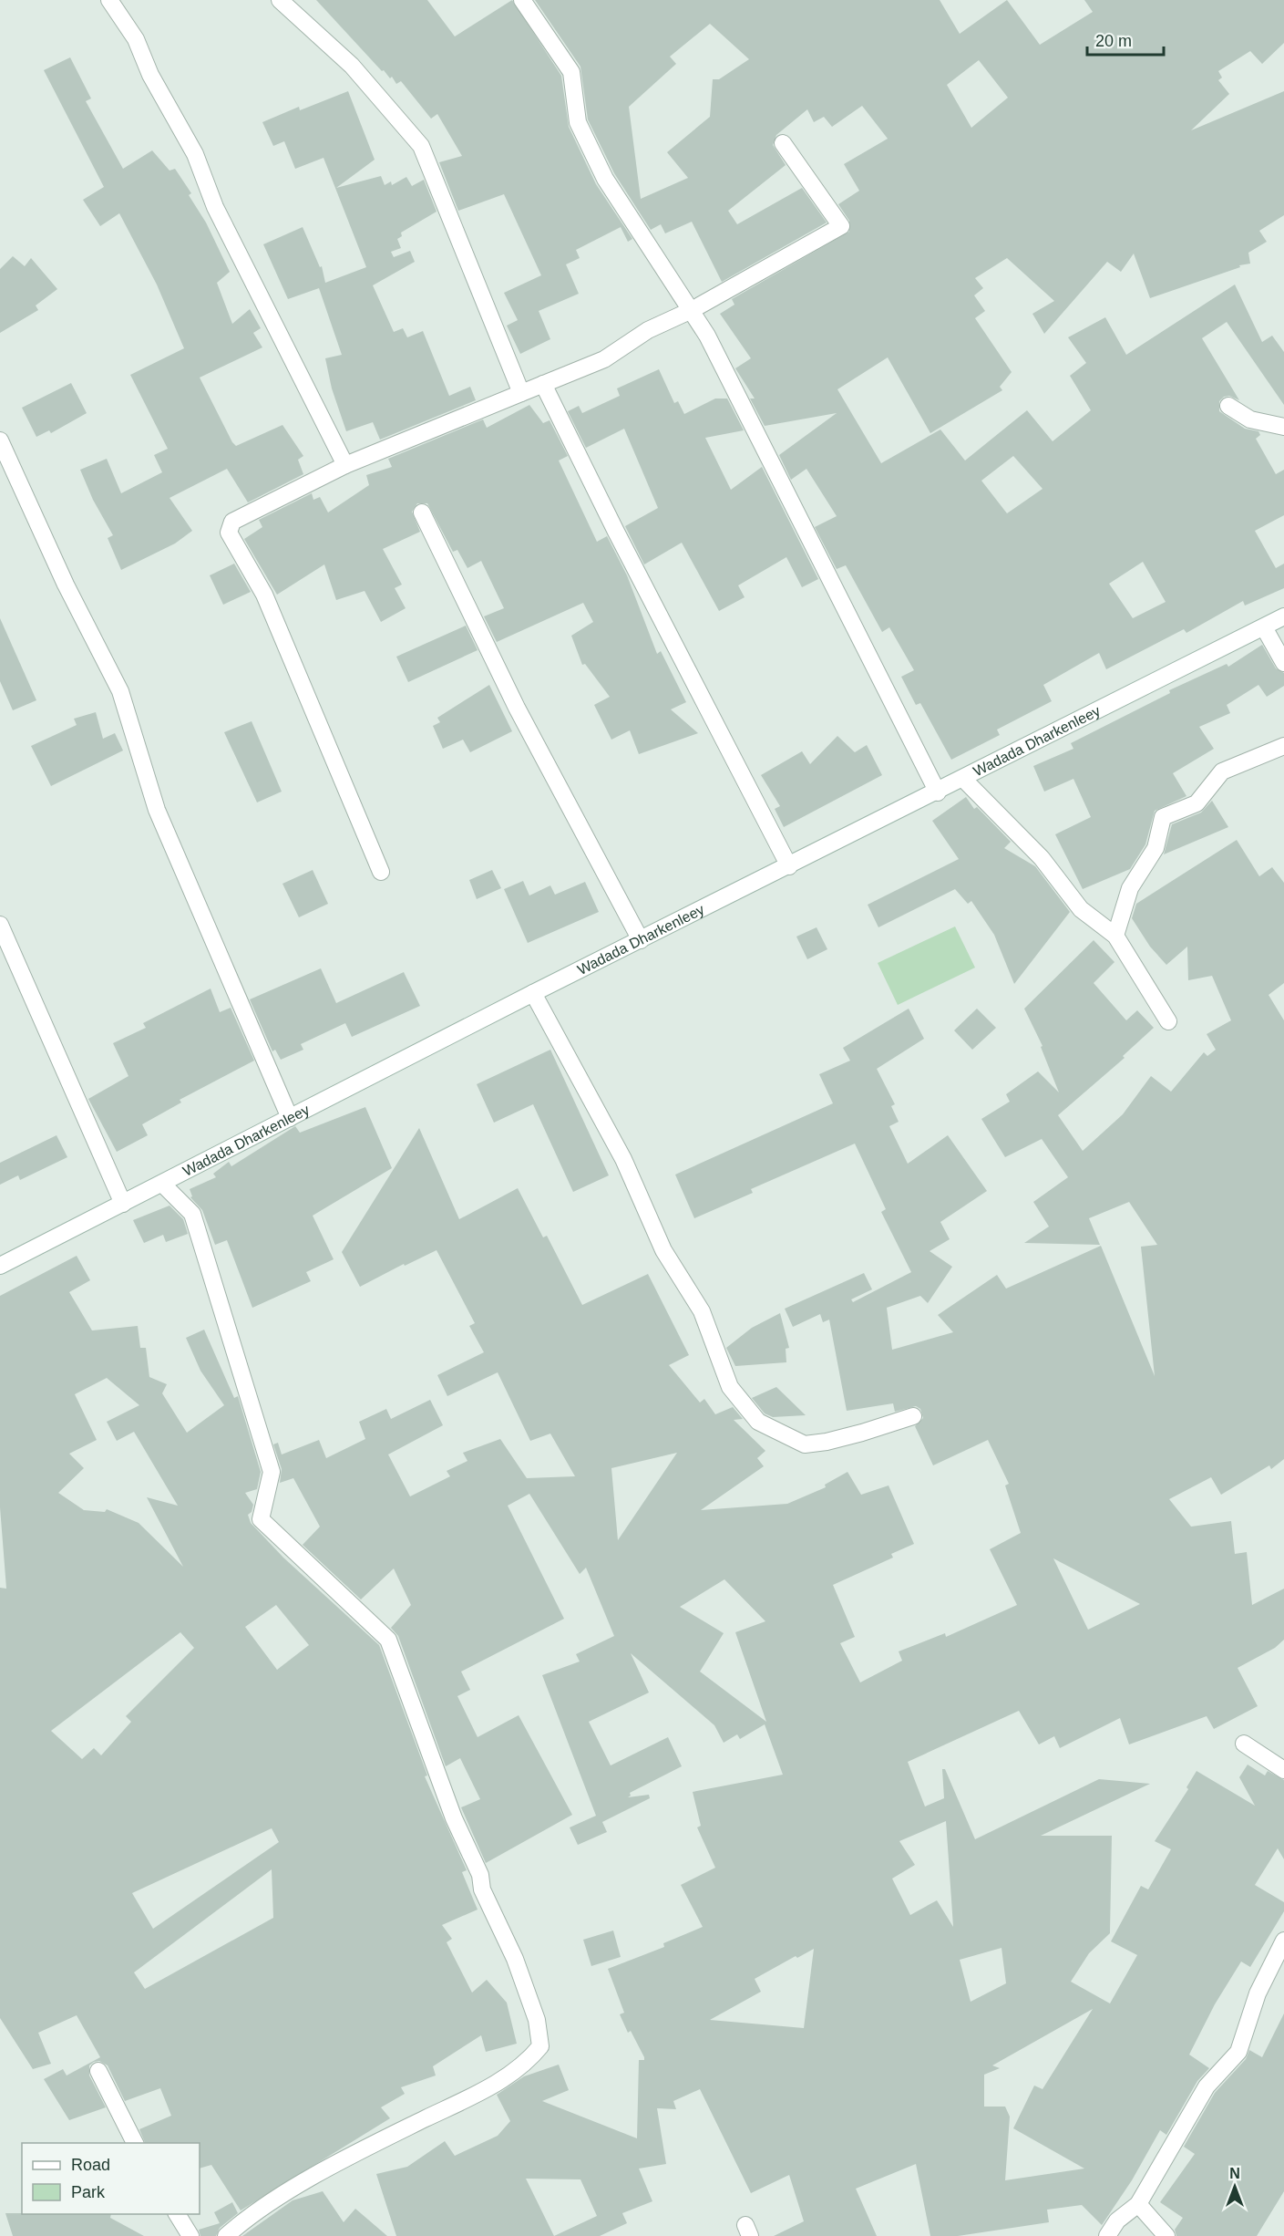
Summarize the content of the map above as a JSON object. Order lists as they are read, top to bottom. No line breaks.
{"streets":{"street":["Wadada Dharkenleey"]},"legend":["Road","Park"],"scale_bar":"20 m","north":"top"}
